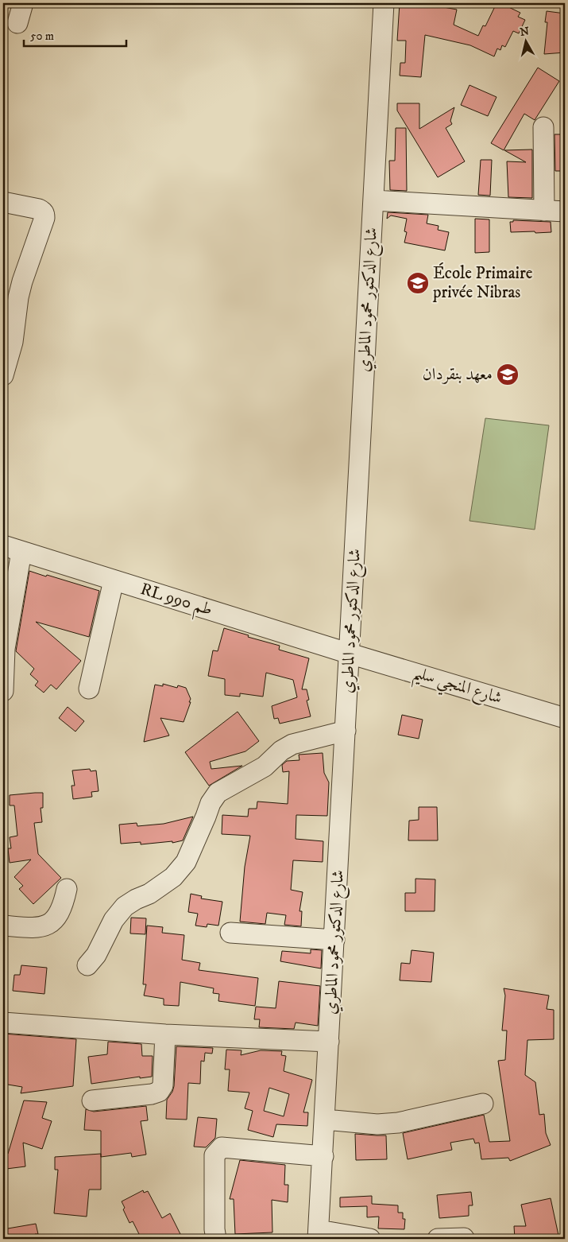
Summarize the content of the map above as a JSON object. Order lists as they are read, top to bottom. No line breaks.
{"streets":{"street":["شارع الدكتور محمود الماطري","RL طم 990","شارع المنجي سليم"]},"crossings":[["شارع الدكتور محمود الماطري","RL طم 990"],["شارع الدكتور محمود الماطري","شارع المنجي سليم"],["RL طم 990","شارع المنجي سليم"]],"places":{"school or university":["École Primaire privée Nibras","معهد بنقردان"]},"scale_bar":"50 m","north":"top"}
